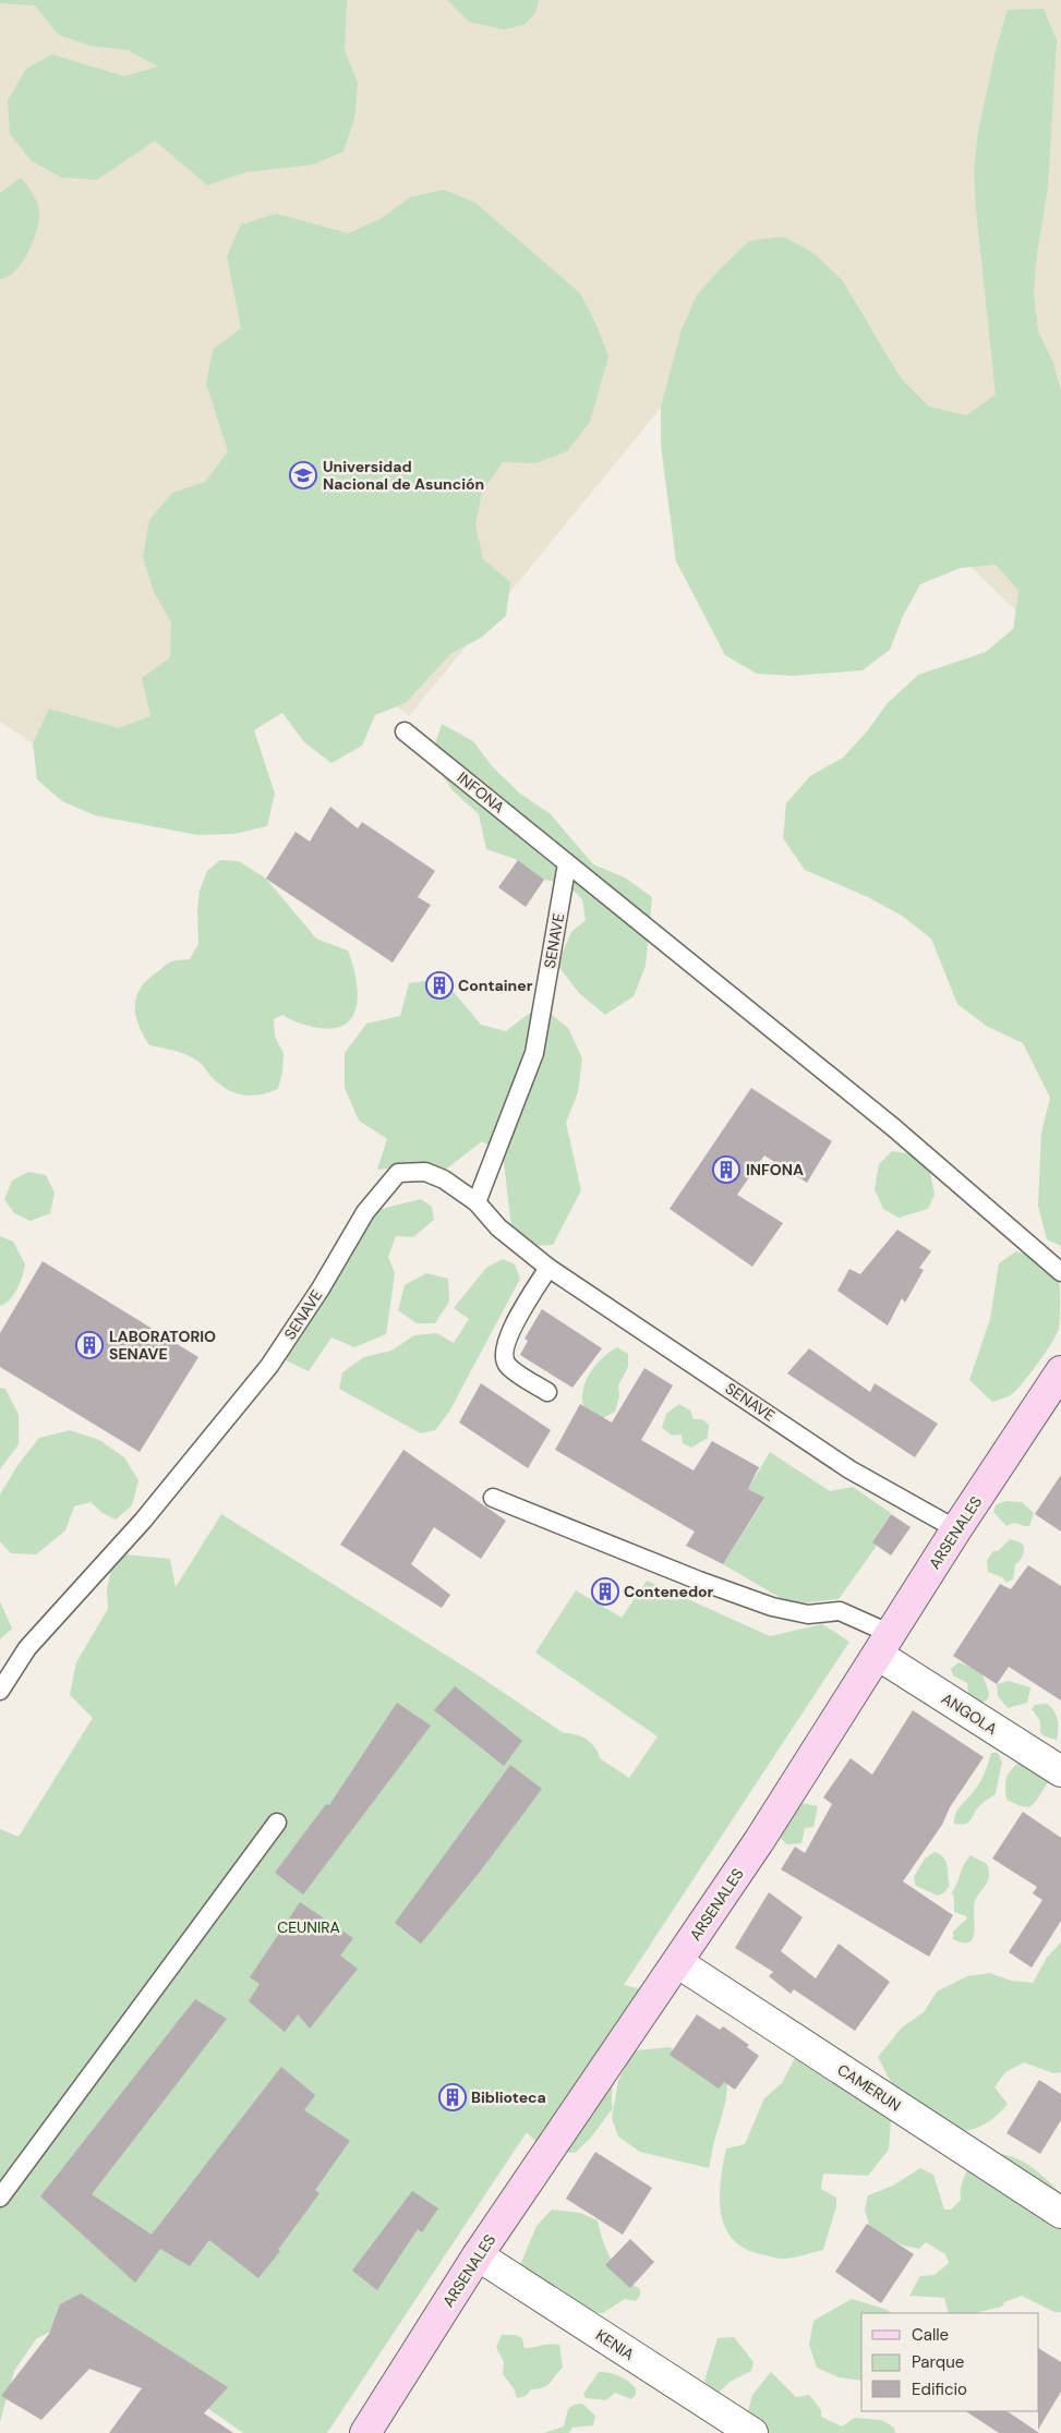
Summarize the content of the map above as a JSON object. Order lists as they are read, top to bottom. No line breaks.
{"streets":{"main road":["ARSENALES"],"street":["ANGOLA","CAMERUN","KENIA"],"lane":["INFONA","SENAVE"]},"crossings":[["INFONA","SENAVE"],["SENAVE","ARSENALES"],["ARSENALES","ANGOLA"],["ARSENALES","CAMERUN"],["ARSENALES","KENIA"]],"parks":["CEUNIRA"],"places":{"school or university":["Universidad Nacional de Asunción"],"building":["Container","INFONA","LABORATORIO SENAVE","Contenedor","Biblioteca"]},"legend":["Calle","Parque","Edificio"]}
